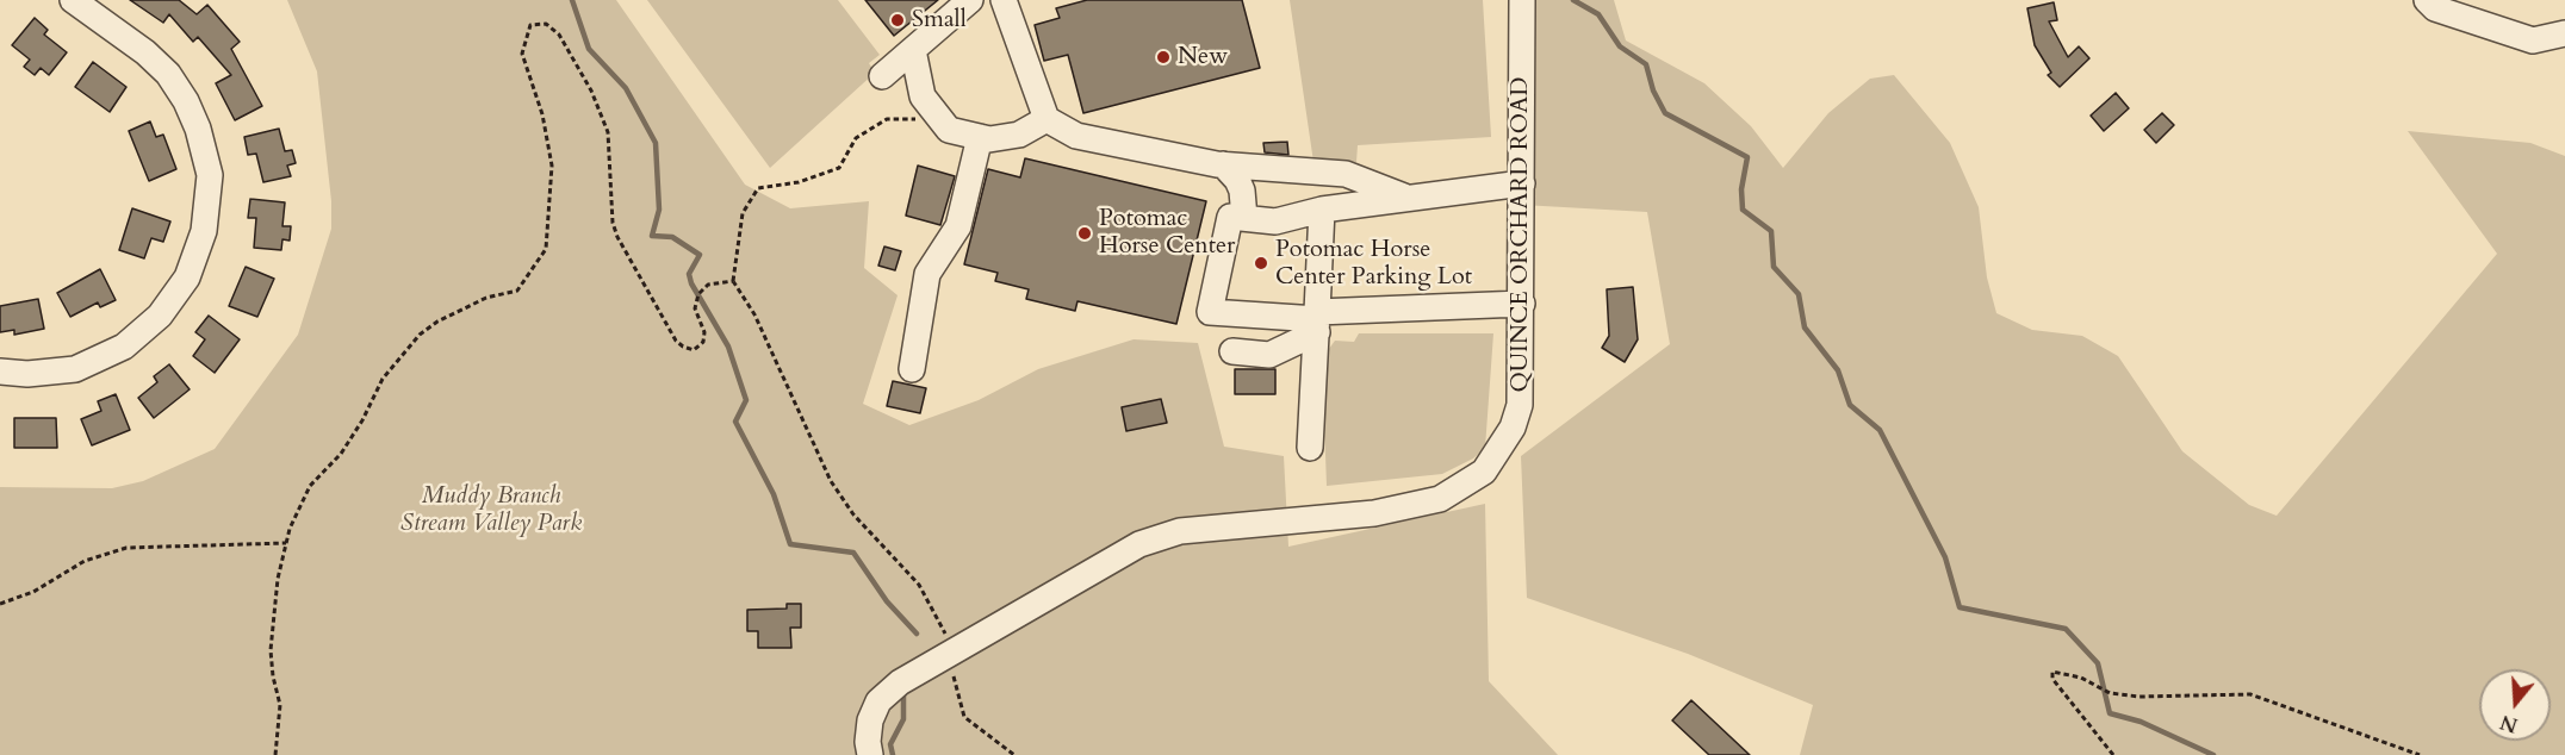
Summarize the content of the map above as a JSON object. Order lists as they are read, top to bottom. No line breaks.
{"streets":{"street":["QUINCE ORCHARD ROAD"]},"parks":["Muddy Branch Stream Valley Park"],"places":["Small","New","Potomac Horse Center","Potomac Horse Center Parking Lot"],"north":"bottom"}
